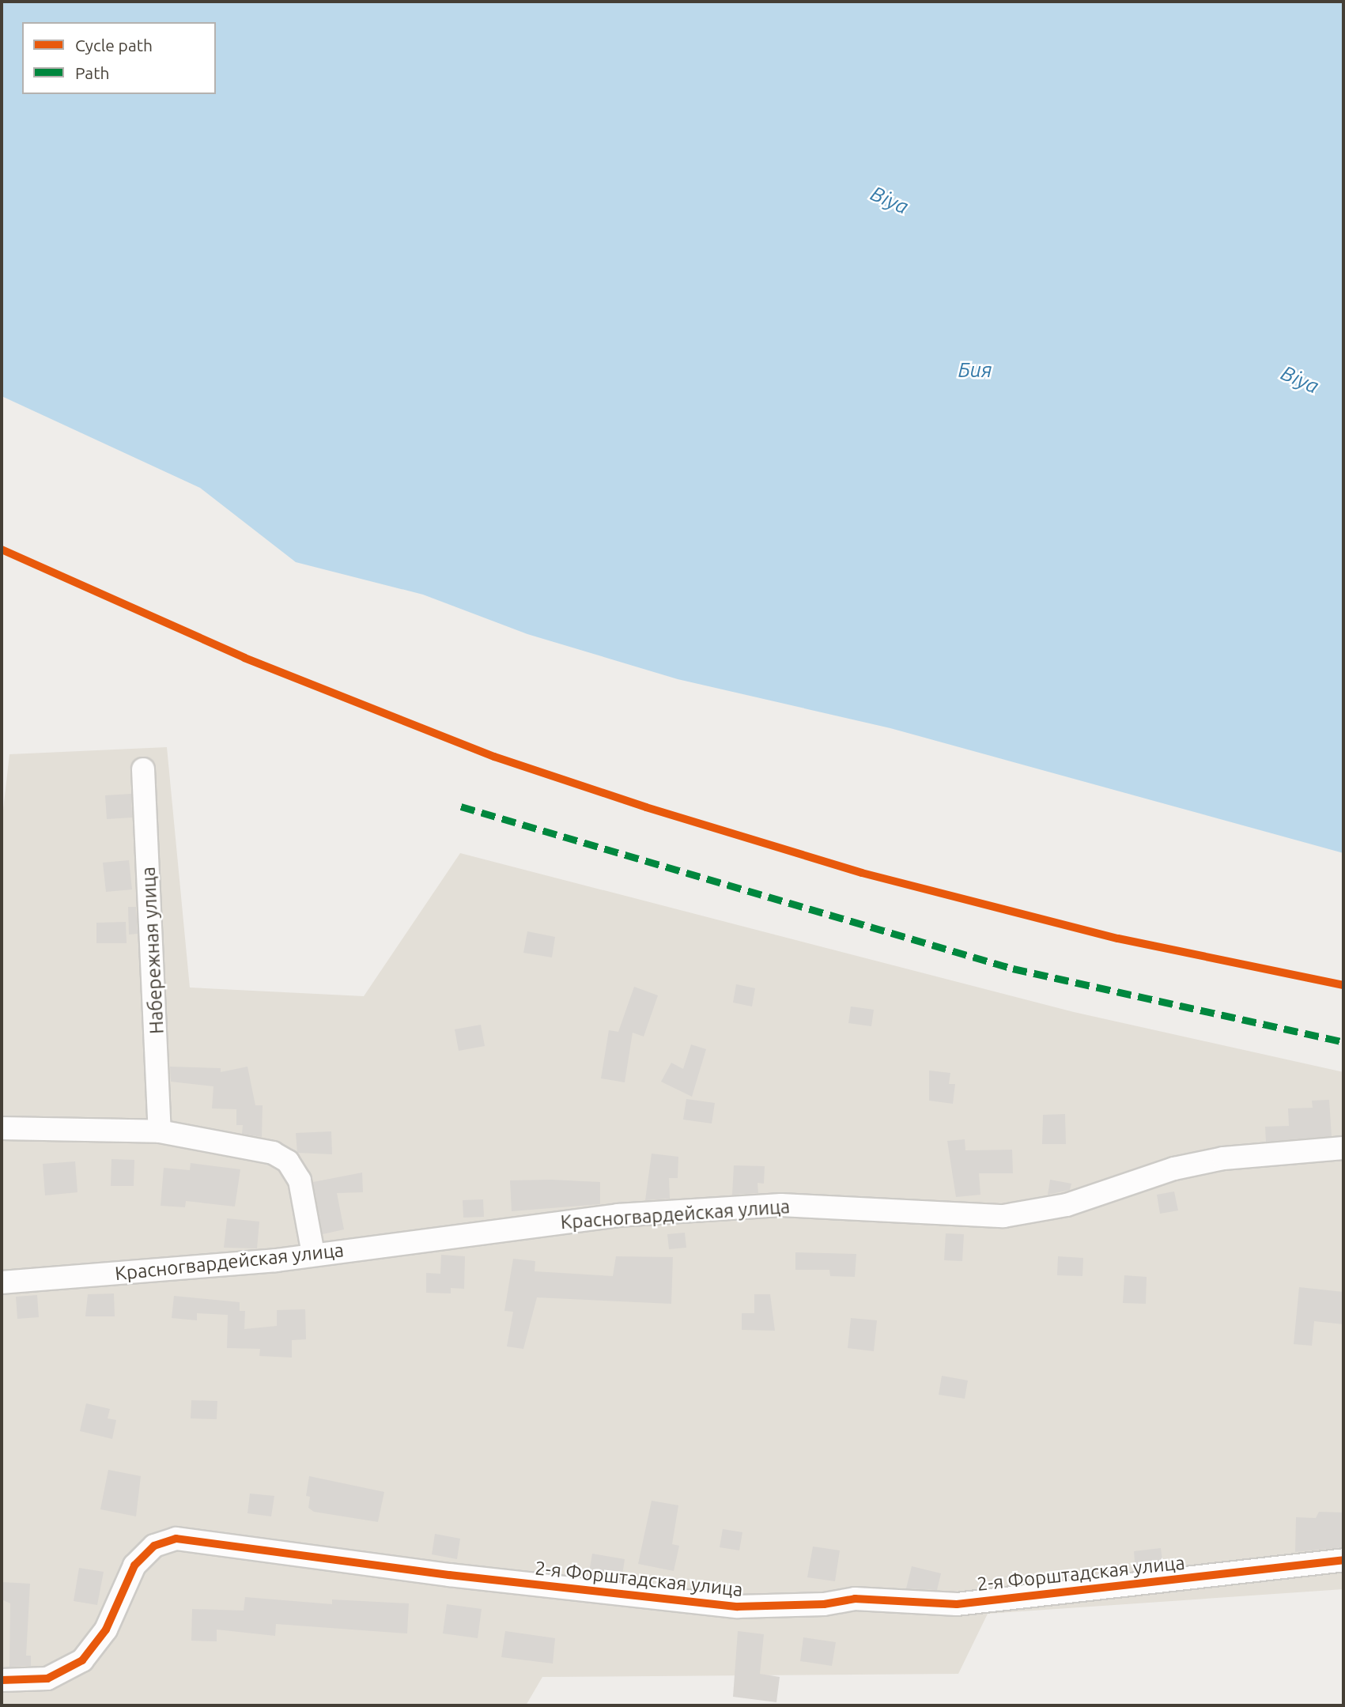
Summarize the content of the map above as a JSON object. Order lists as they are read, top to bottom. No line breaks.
{"streets":{"street":["Набережная улица","Красногвардейская улица","2-я Форштадская улица"]},"water":["Biya","Бия"],"legend":["Cycle path","Path"]}
